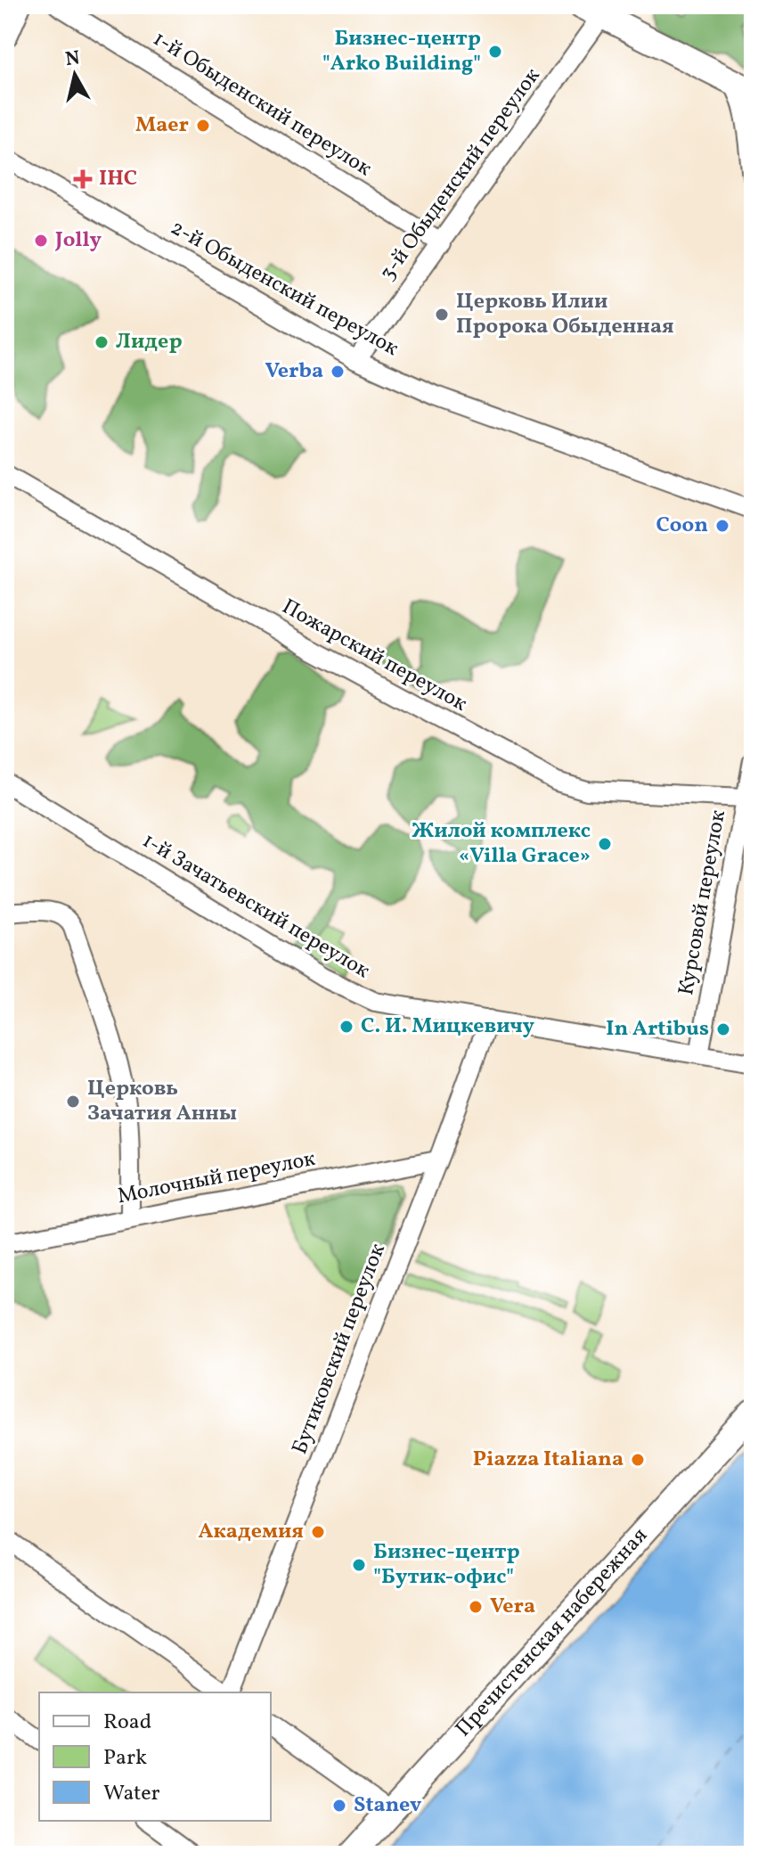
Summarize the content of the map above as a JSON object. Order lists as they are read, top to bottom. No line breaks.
{"streets":{"main road":["Пречистенская набережная"],"street":["1-й Обыденский переулок","3-й Обыденский переулок","2-й Обыденский переулок","Пожарский переулок","Курсовой переулок","1-й Зачатьевский переулок","Молочный переулок","Бутиковский переулок"]},"crossings":[["1-й Обыденский переулок","3-й Обыденский переулок"],["3-й Обыденский переулок","2-й Обыденский переулок"],["Пожарский переулок","Курсовой переулок"],["Курсовой переулок","1-й Зачатьевский переулок"],["1-й Зачатьевский переулок","Бутиковский переулок"],["Молочный переулок","Бутиковский переулок"]],"places":{"other":["Бизнес-центр \"Arko Building\"","Maer","Jolly","Церковь Илии Пророка Обыденная","Лидер","Verba","Coon","Жилой комплекс «Villa Grace»","С. И. Мицкевичу","In Artibus","Церковь Зачатия Анны","Piazza Italiana","Академия","Бизнес-центр \"Бутик-офис\"","Vera","Stanev"],"health":["IHC"]},"legend":["Road","Park","Water"],"north":"top"}
